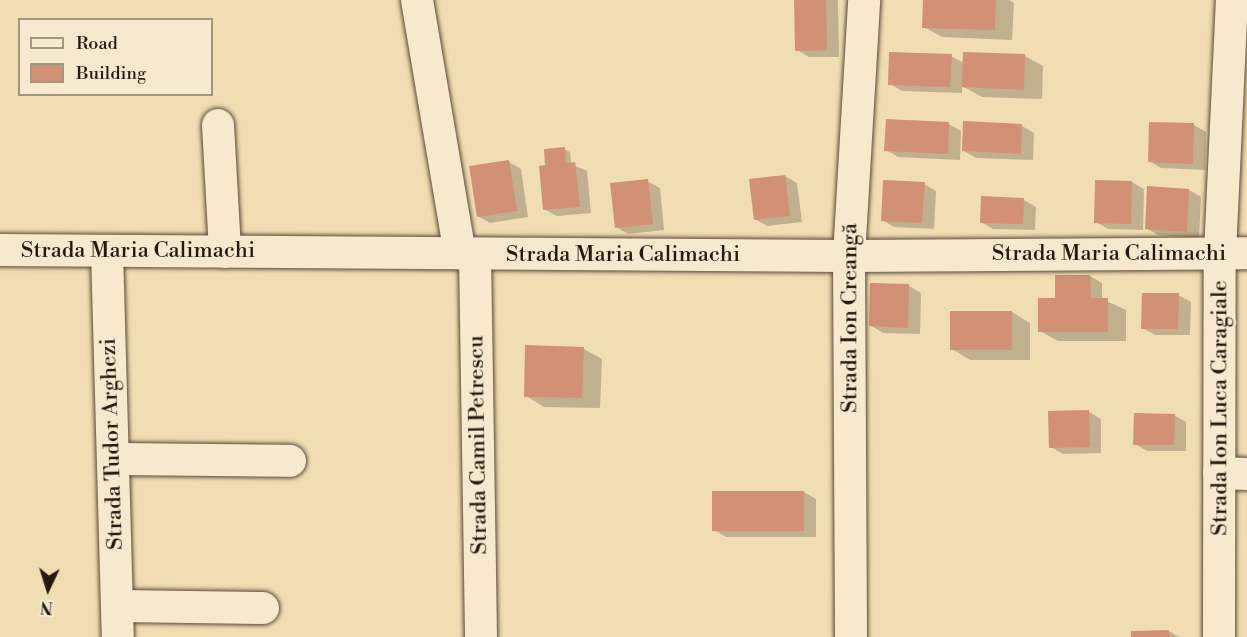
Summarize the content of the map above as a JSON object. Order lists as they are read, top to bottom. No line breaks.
{"streets":{"street":["Strada Maria Calimachi","Strada Ion Creangă","Strada Ion Luca Caragiale","Strada Tudor Arghezi","Strada Camil Petrescu"]},"crossings":[["Strada Maria Calimachi","Strada Ion Creangă"],["Strada Maria Calimachi","Strada Ion Luca Caragiale"],["Strada Maria Calimachi","Strada Tudor Arghezi"],["Strada Maria Calimachi","Strada Camil Petrescu"]],"legend":["Road","Building"],"north":"bottom"}
